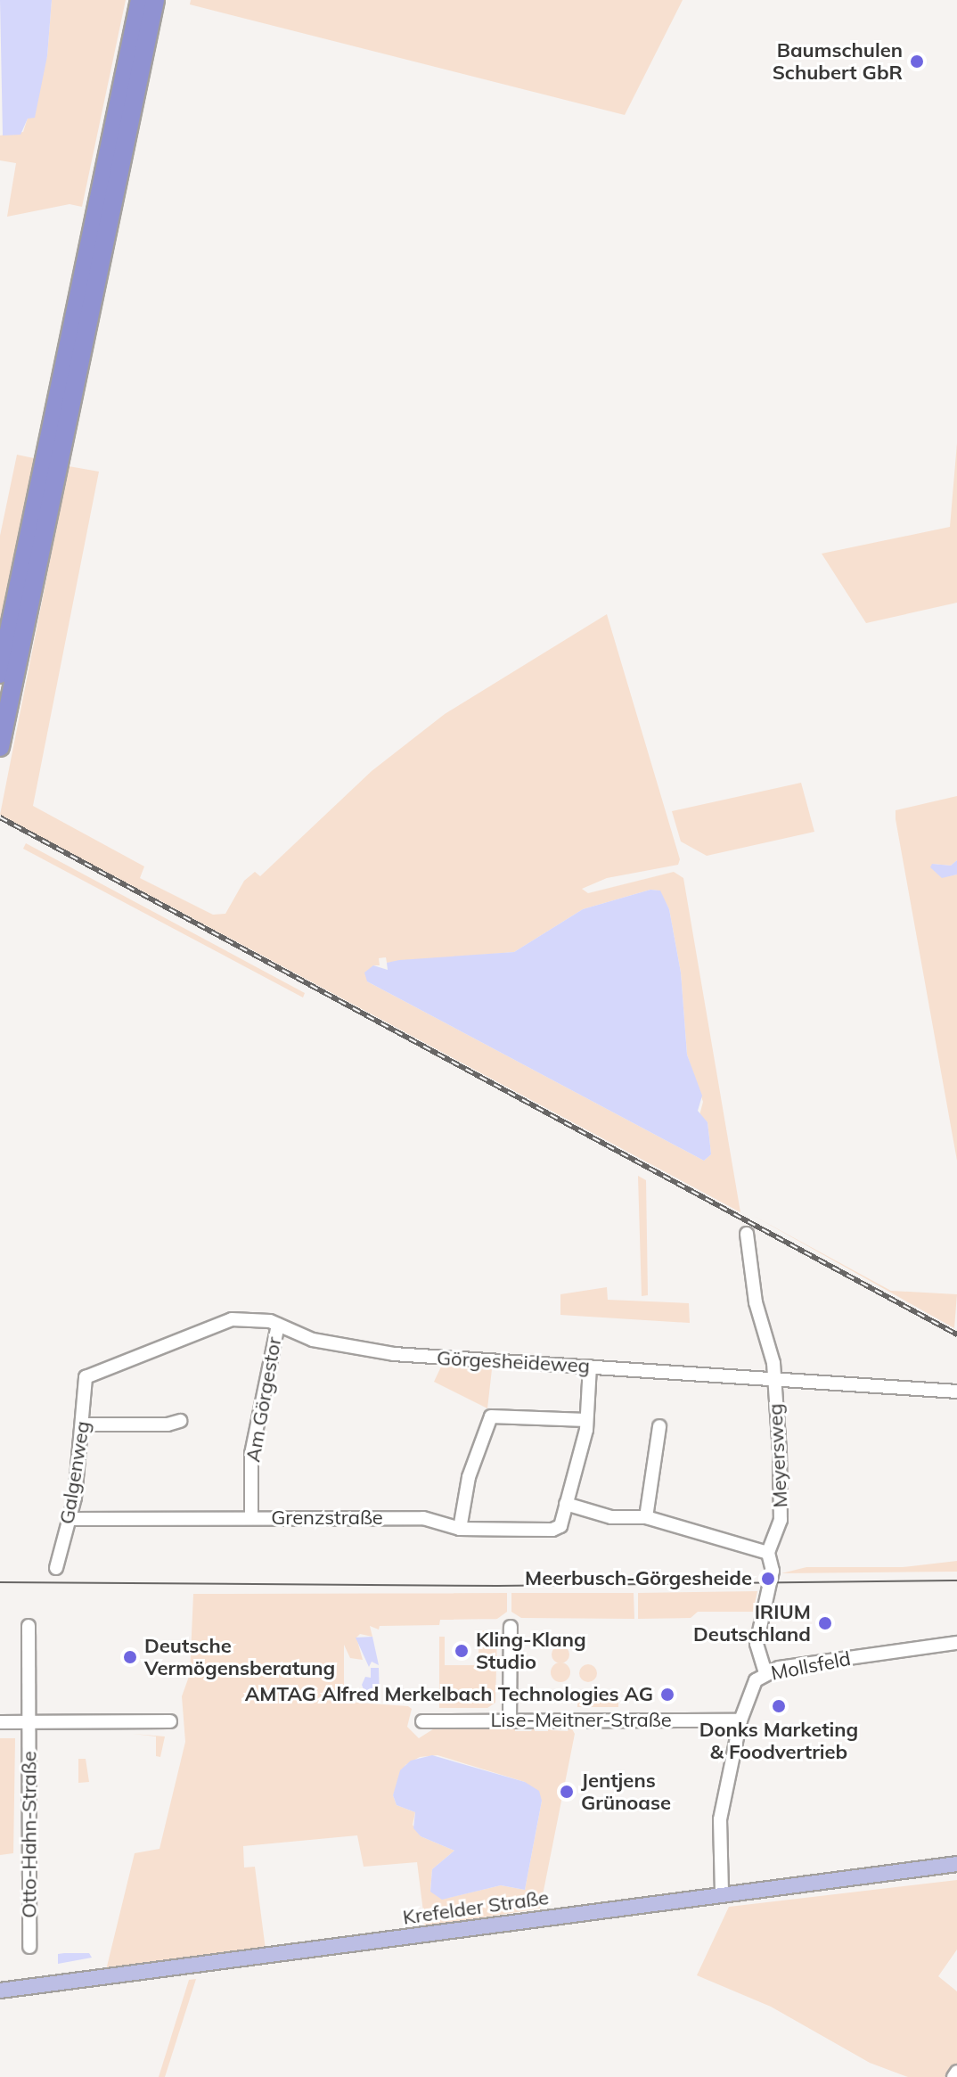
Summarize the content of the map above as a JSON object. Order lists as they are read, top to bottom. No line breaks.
{"streets":{"main road":["Krefelder Straße"],"street":["Görgesheideweg","Am Görgestor","Meyersweg","Galgenweg","Grenzstraße","Mollsfeld","Lise-Meitner-Straße","Otto-Hahn-Straße"]},"crossings":[["Görgesheideweg","Am Görgestor"],["Görgesheideweg","Meyersweg"],["Görgesheideweg","Galgenweg"],["Am Görgestor","Grenzstraße"],["Meyersweg","Mollsfeld"],["Galgenweg","Grenzstraße"],["Mollsfeld","Lise-Meitner-Straße"],["Mollsfeld","Krefelder Straße"]],"places":["Baumschulen Schubert GbR","Meerbusch-Görgesheide","IRIUM Deutschland","Kling-Klang Studio","Deutsche Vermögensberatung","AMTAG Alfred Merkelbach Technologies AG","Donks Marketing & Foodvertrieb","Jentjens Grünoase"]}
